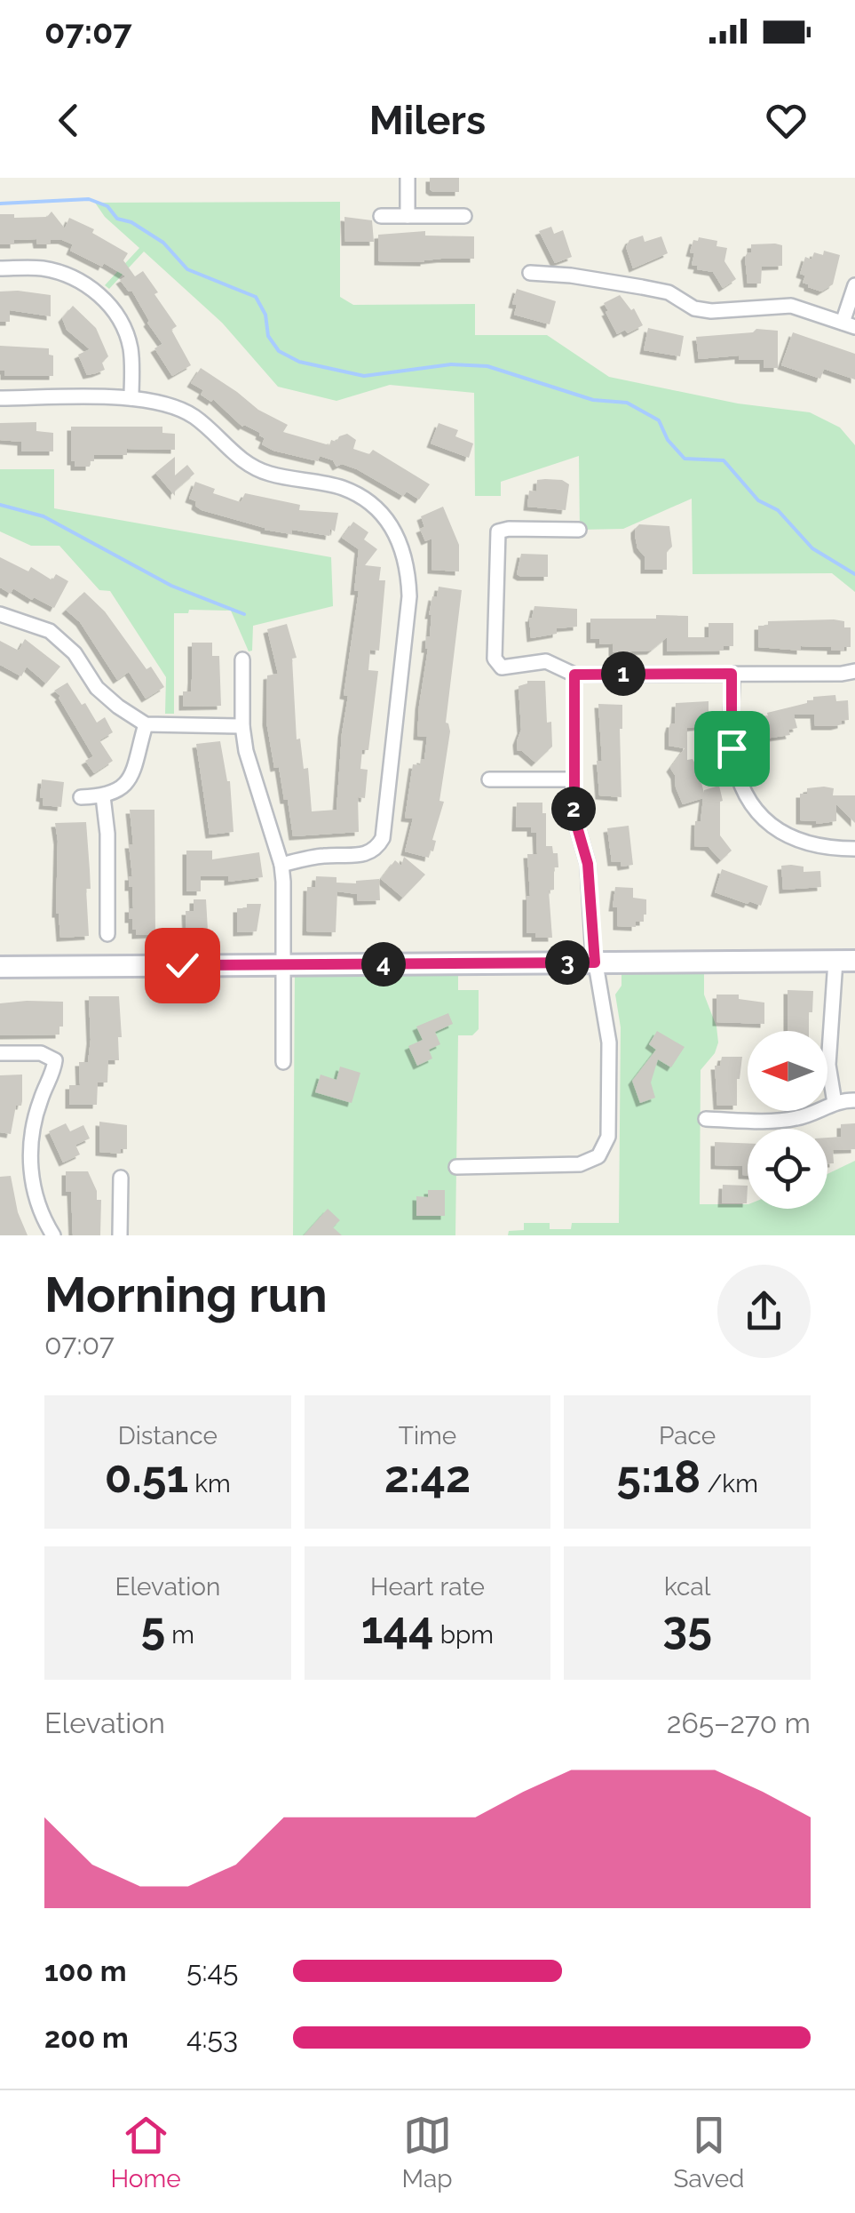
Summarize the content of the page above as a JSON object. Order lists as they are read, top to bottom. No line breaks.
{"north":"left","page":{"status":"07:07","header":"Milers","pins":["1","2","3","4"],"heading":["Morning run","07:07"],"stats":[["Distance","0.51 km"],["Time","2:42"],["Pace","5:18 /km"],["Elevation","5 m"],["Heart rate","144 bpm"],["kcal","35"]],"chart":["Elevation","265–270 m"],"list":[{"name":"100 m","note":"5:45"},{"name":"200 m","note":"4:53"}],"tabs":["Home","Map","Saved"]}}
